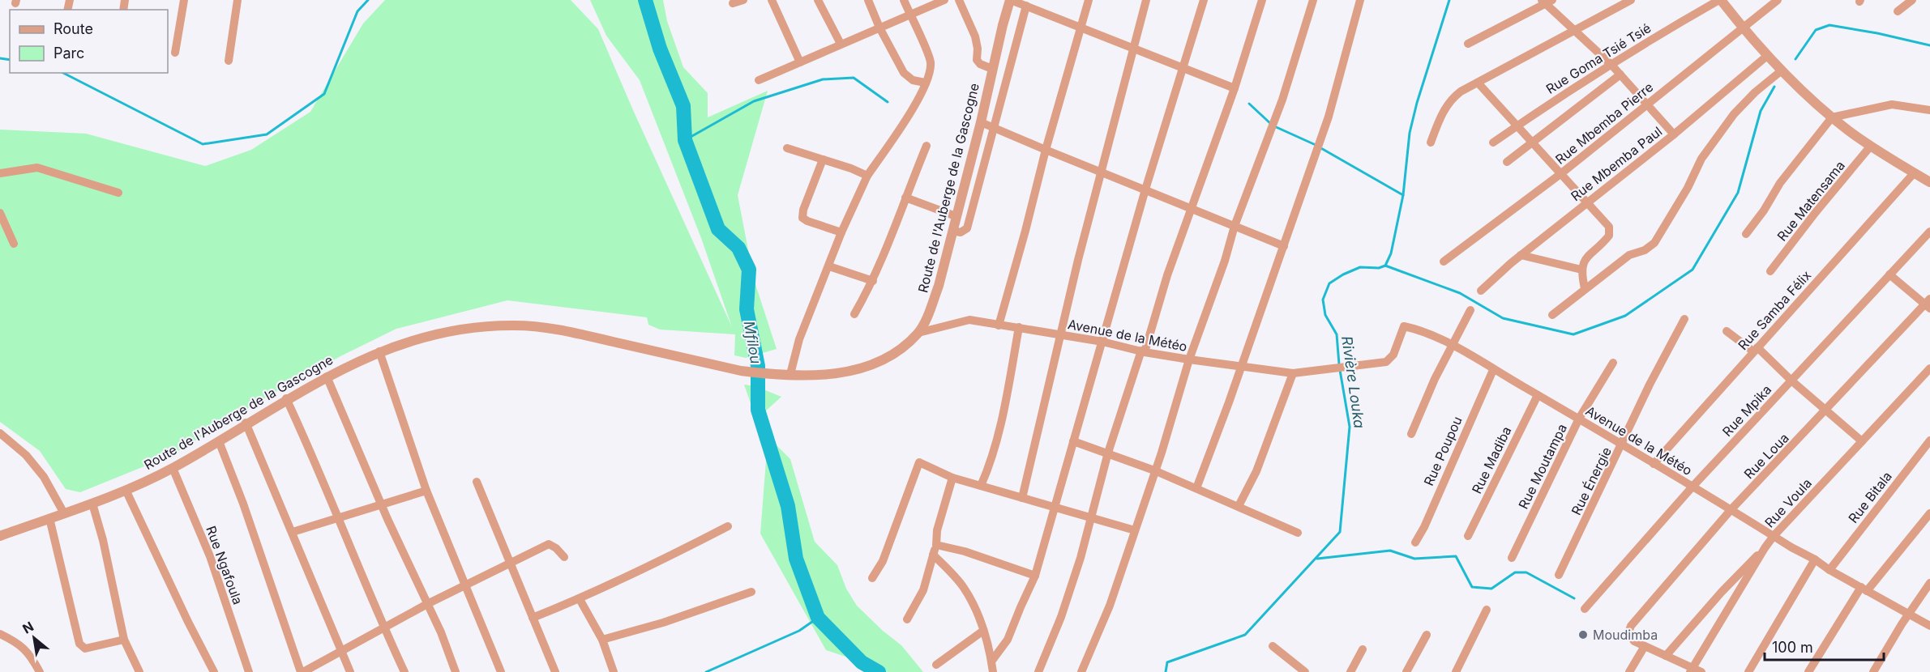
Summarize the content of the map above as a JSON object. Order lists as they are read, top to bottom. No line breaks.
{"streets":{"street":["Rue Goma Tsié Tsié","Rue Mbemba Pierre","Rue Mbemba Paul","Route de l'Auberge de la Gascogne","Rue Matensama","Rue Samba Félix","Avenue de la Météo","Rue Mpika","Rue Poupou","Rue Loua","Rue Madiba","Rue Moutampa","Rue Énergie","Rue Bitala","Rue Voula","Rue Ngafoula"]},"crossings":[["Route de l'Auberge de la Gascogne","Avenue de la Météo"],["Route de l'Auberge de la Gascogne","Rue Ngafoula"],["Rue Samba Félix","Avenue de la Météo"],["Avenue de la Météo","Rue Mpika"],["Avenue de la Météo","Rue Poupou"],["Avenue de la Météo","Rue Loua"],["Avenue de la Météo","Rue Madiba"],["Avenue de la Météo","Rue Moutampa"],["Avenue de la Météo","Rue Énergie"],["Avenue de la Météo","Rue Bitala"],["Avenue de la Météo","Rue Voula"]],"water":["Mfilou","Rivière Louka"],"places":["Moudimba"],"legend":["Route","Parc"],"scale_bar":"100 m","north":"top left"}
